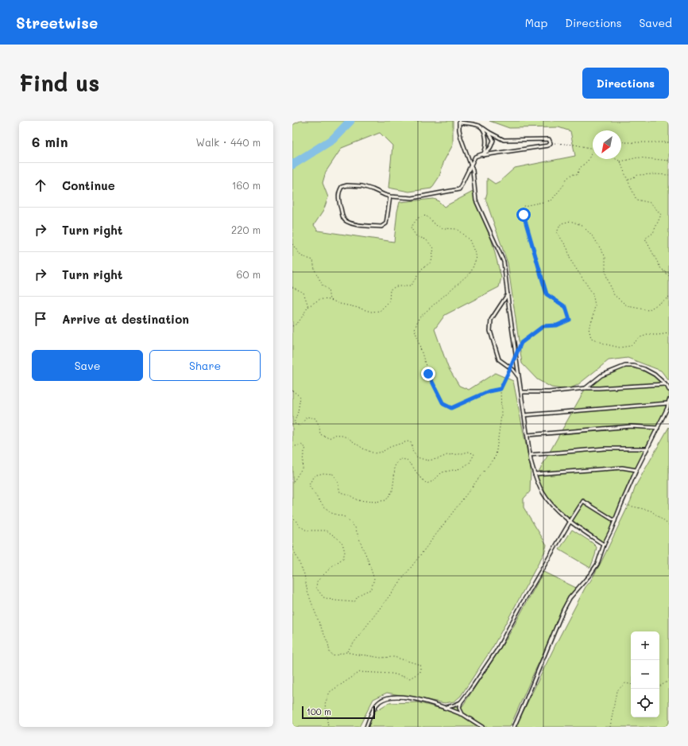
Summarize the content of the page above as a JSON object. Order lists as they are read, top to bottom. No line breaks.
{"scale_bar":"100 m","north":"bottom left","page":{"header":"Streetwise","nav":["Map","Directions","Saved"],"buttons":["Directions",["Save","Share"]],"title":"Find us","heading":["6 min","Walk · 440 m"],"list":[["Continue","160 m"],["Turn right","220 m"],["Turn right","60 m"],"Arrive at destination"],"map_buttons":["+","−"],"scale":"100 m"}}
